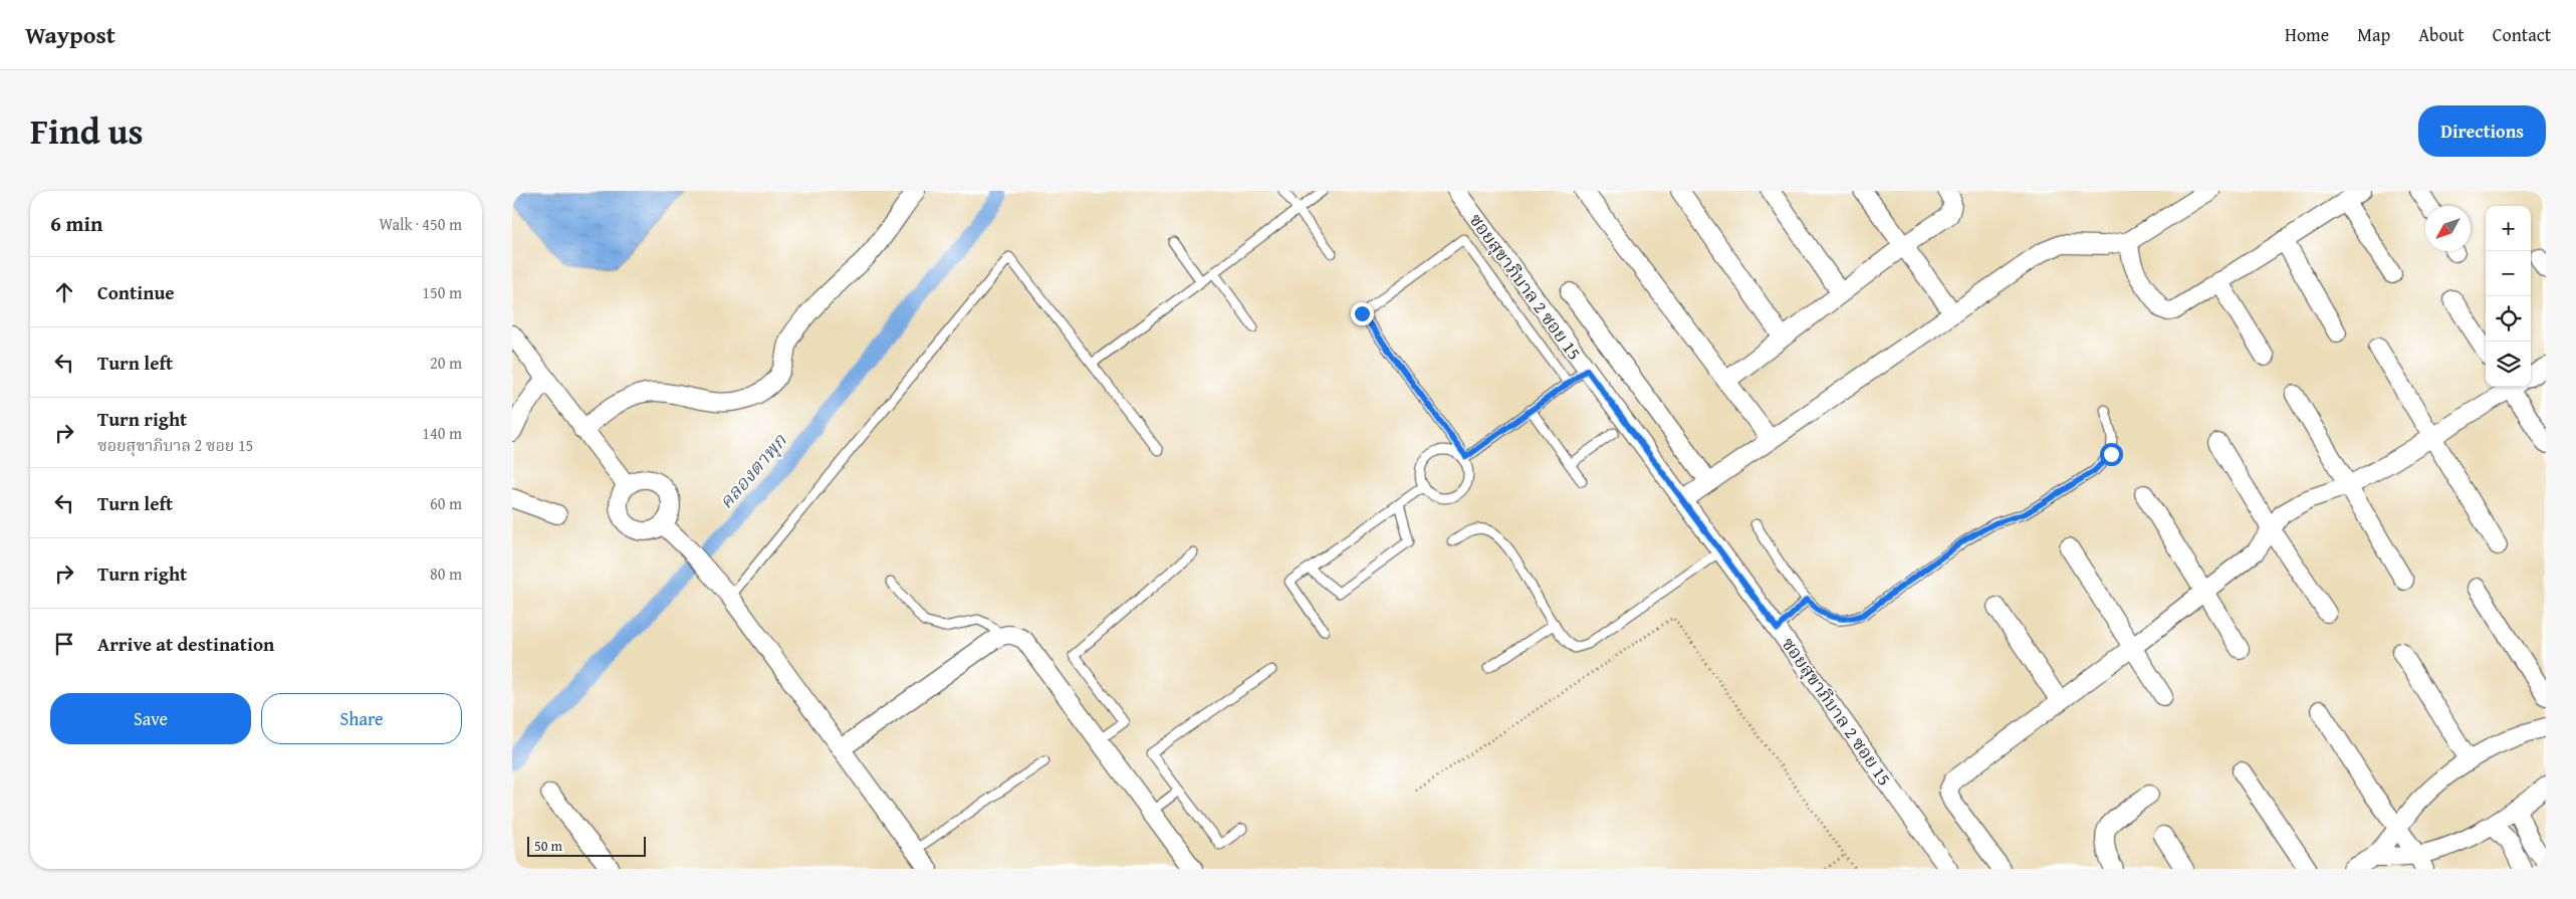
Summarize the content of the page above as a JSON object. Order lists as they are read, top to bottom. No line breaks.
{"streets":{"street":["ซอยสุขาภิบาล 2 ซอย 15"]},"water":["คลองตาพุก"],"scale_bar":"50 m","north":"bottom left","page":{"header":"Waypost","nav":["Home","Map","About","Contact"],"title":"Find us","buttons":["Directions",["Save","Share"]],"heading":["6 min","Walk · 450 m"],"map_buttons":["+","−"],"list":[["Continue","150 m"],["Turn left","20 m"],["Turn right","ซอยสุขาภิบาล 2 ซอย 15","140 m"],["Turn left","60 m"],["Turn right","80 m"],"Arrive at destination"],"scale":"50 m"}}
